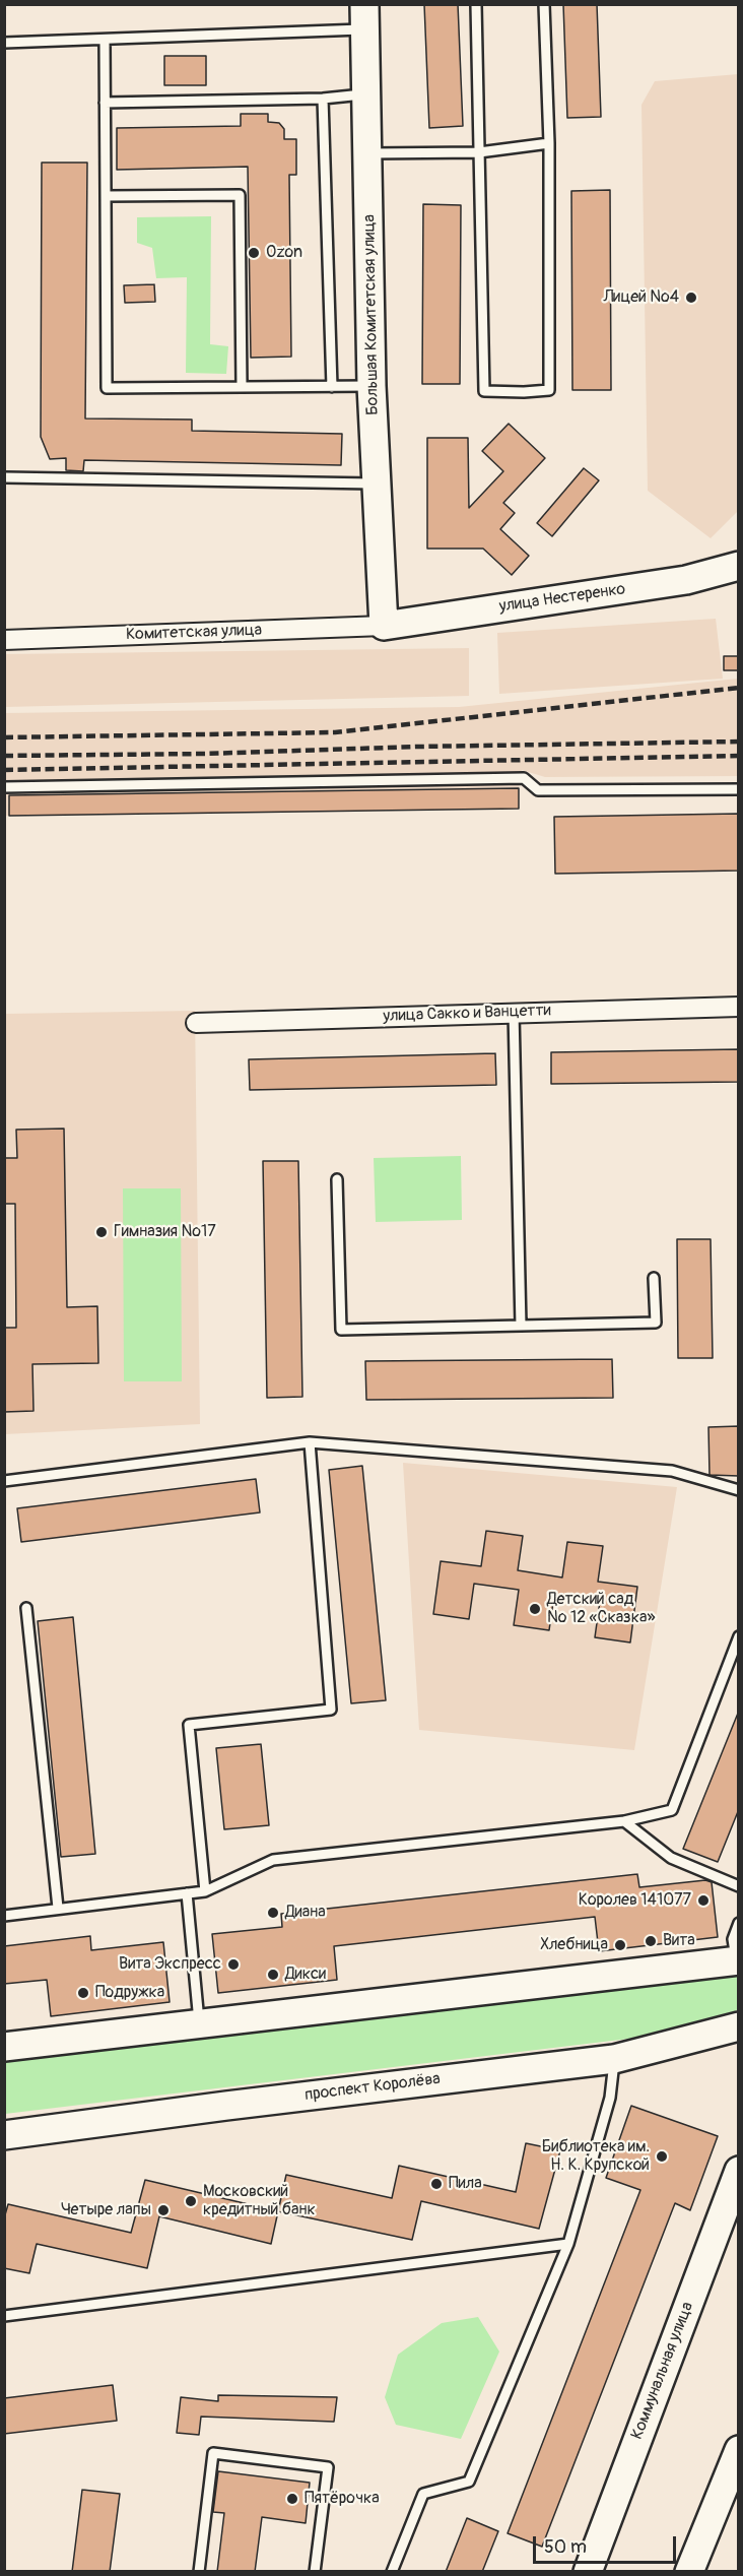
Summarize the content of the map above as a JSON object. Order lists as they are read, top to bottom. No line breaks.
{"streets":{"main road":["Большая Комитетская улица","улица Нестеренко","проспект Королёва","Коммунальная улица"],"street":["Комитетская улица","улица Сакко и Ванцетти"]},"crossings":[["Большая Комитетская улица","улица Нестеренко"],["Большая Комитетская улица","Комитетская улица"],["улица Нестеренко","Комитетская улица"]],"places":["Ozon","Лицей №4","Гимназия №17","Детский сад № 12 «Сказка»","Королев 141077","Диана","Вита","Хлебница","Вита Экспресс","Дикси","Подружка","Библиотека им. Н. К. Крупской","Пила","Московский кредитный банк","Четыре лапы","Пятёрочка"],"scale_bar":"50 m"}
